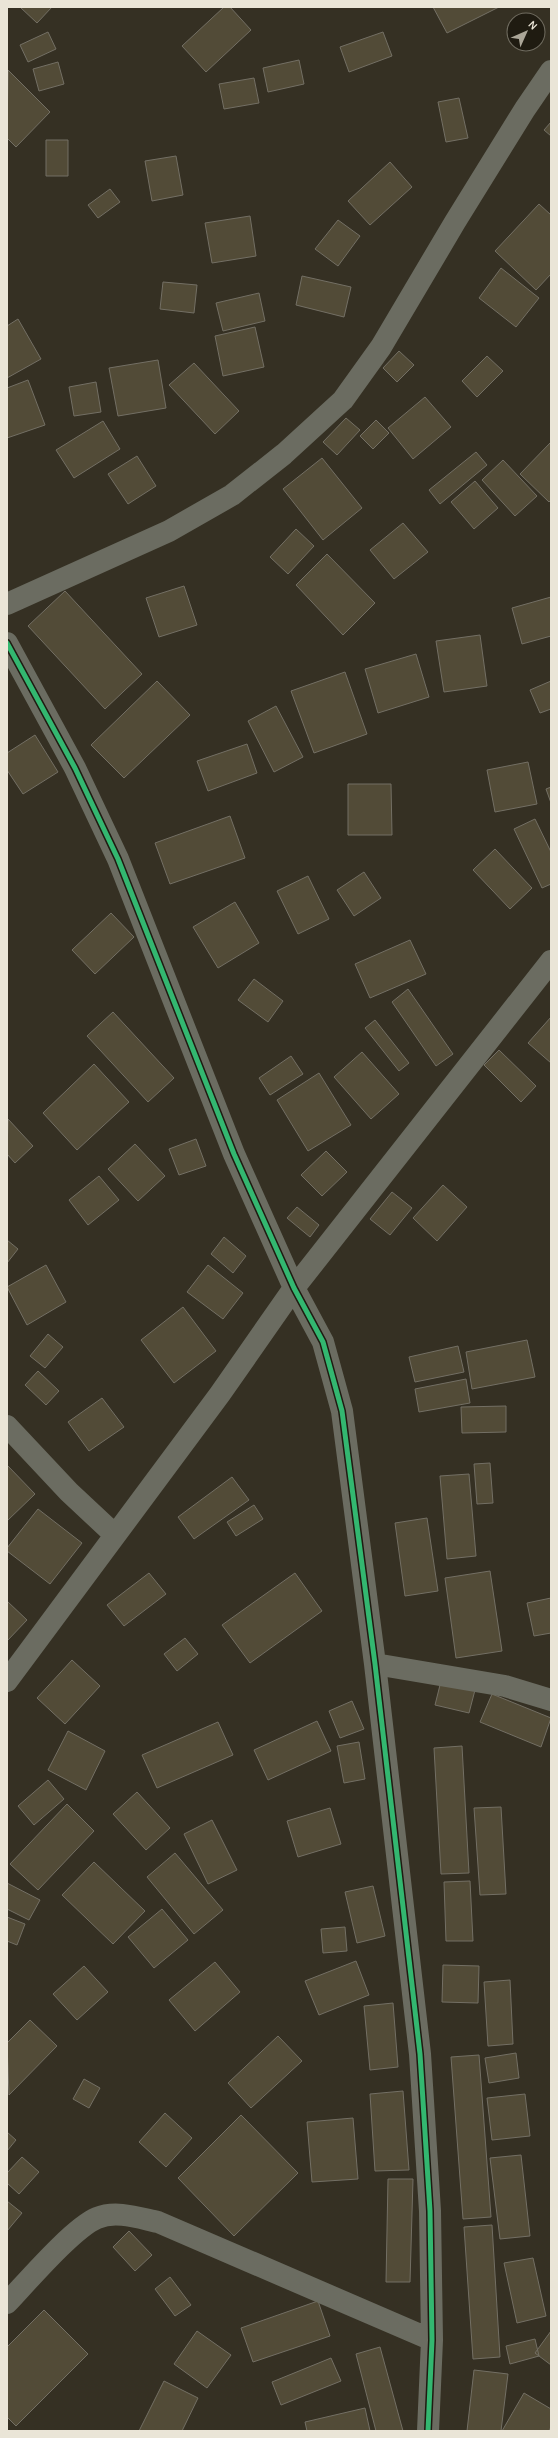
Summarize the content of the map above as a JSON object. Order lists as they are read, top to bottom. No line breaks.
{"north":"top right"}
